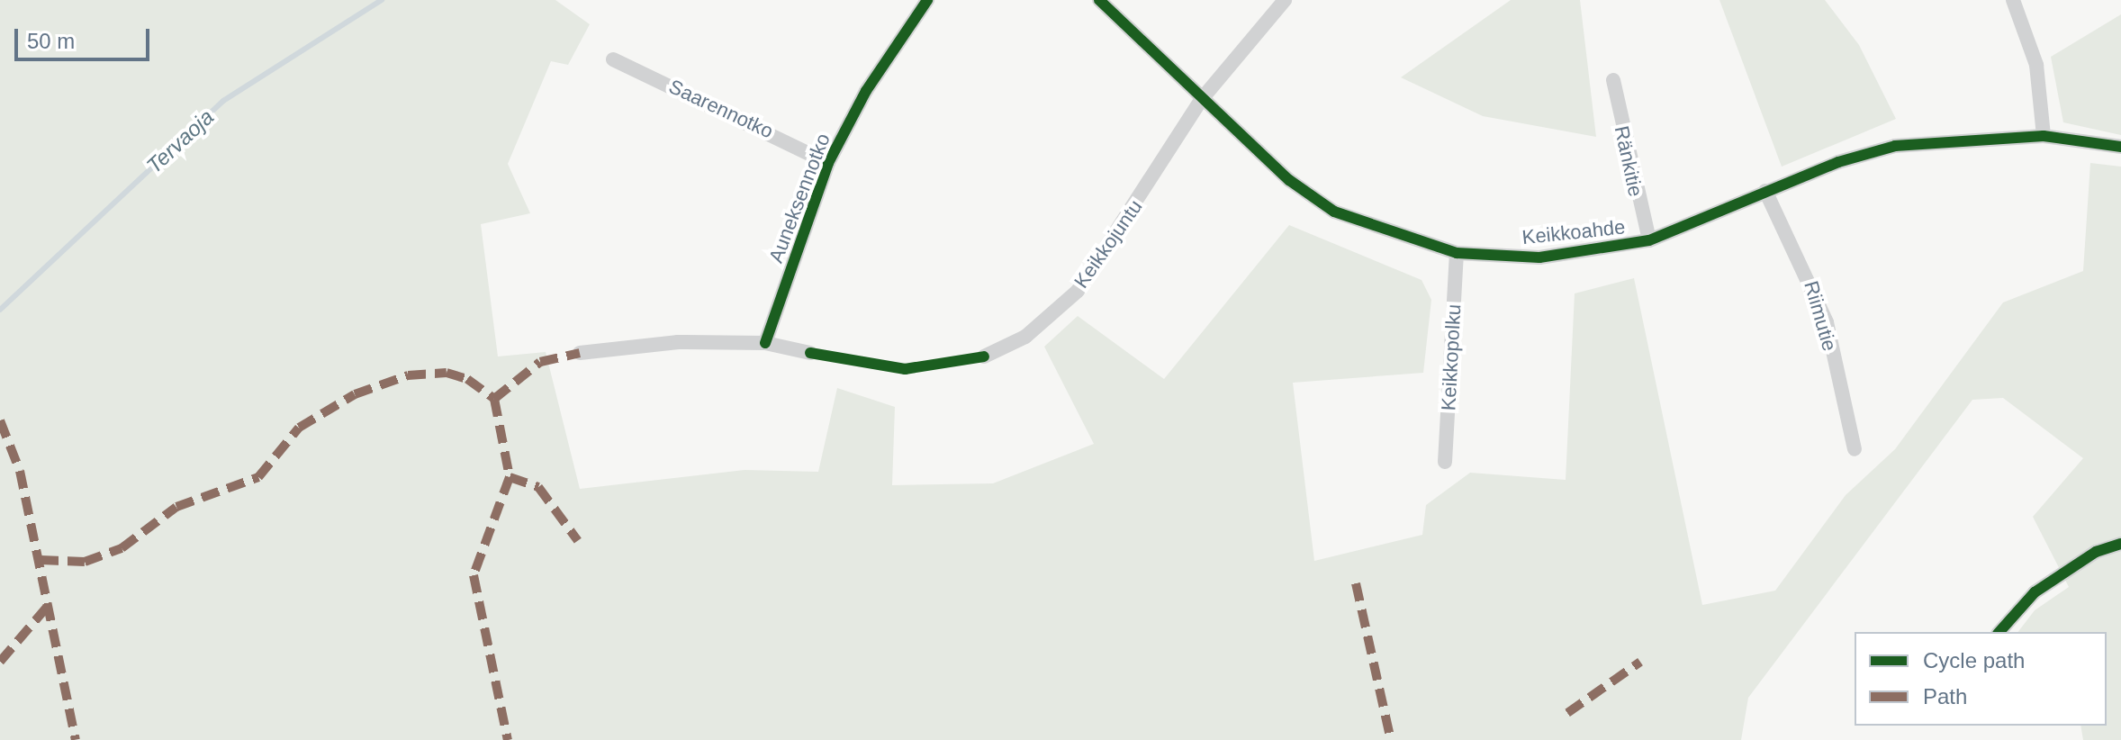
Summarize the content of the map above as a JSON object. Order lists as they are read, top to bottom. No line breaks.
{"streets":{"street":["Saarennotko","Ränkitie","Auneksennotko","Keikkoahde","Keikkojuntu","Riimutie","Keikkopolku"]},"crossings":[["Saarennotko","Auneksennotko"],["Ränkitie","Keikkoahde"],["Keikkoahde","Keikkojuntu"],["Keikkoahde","Riimutie"],["Keikkoahde","Keikkopolku"]],"water":["Tervaoja"],"legend":["Cycle path","Path"],"scale_bar":"50 m"}
